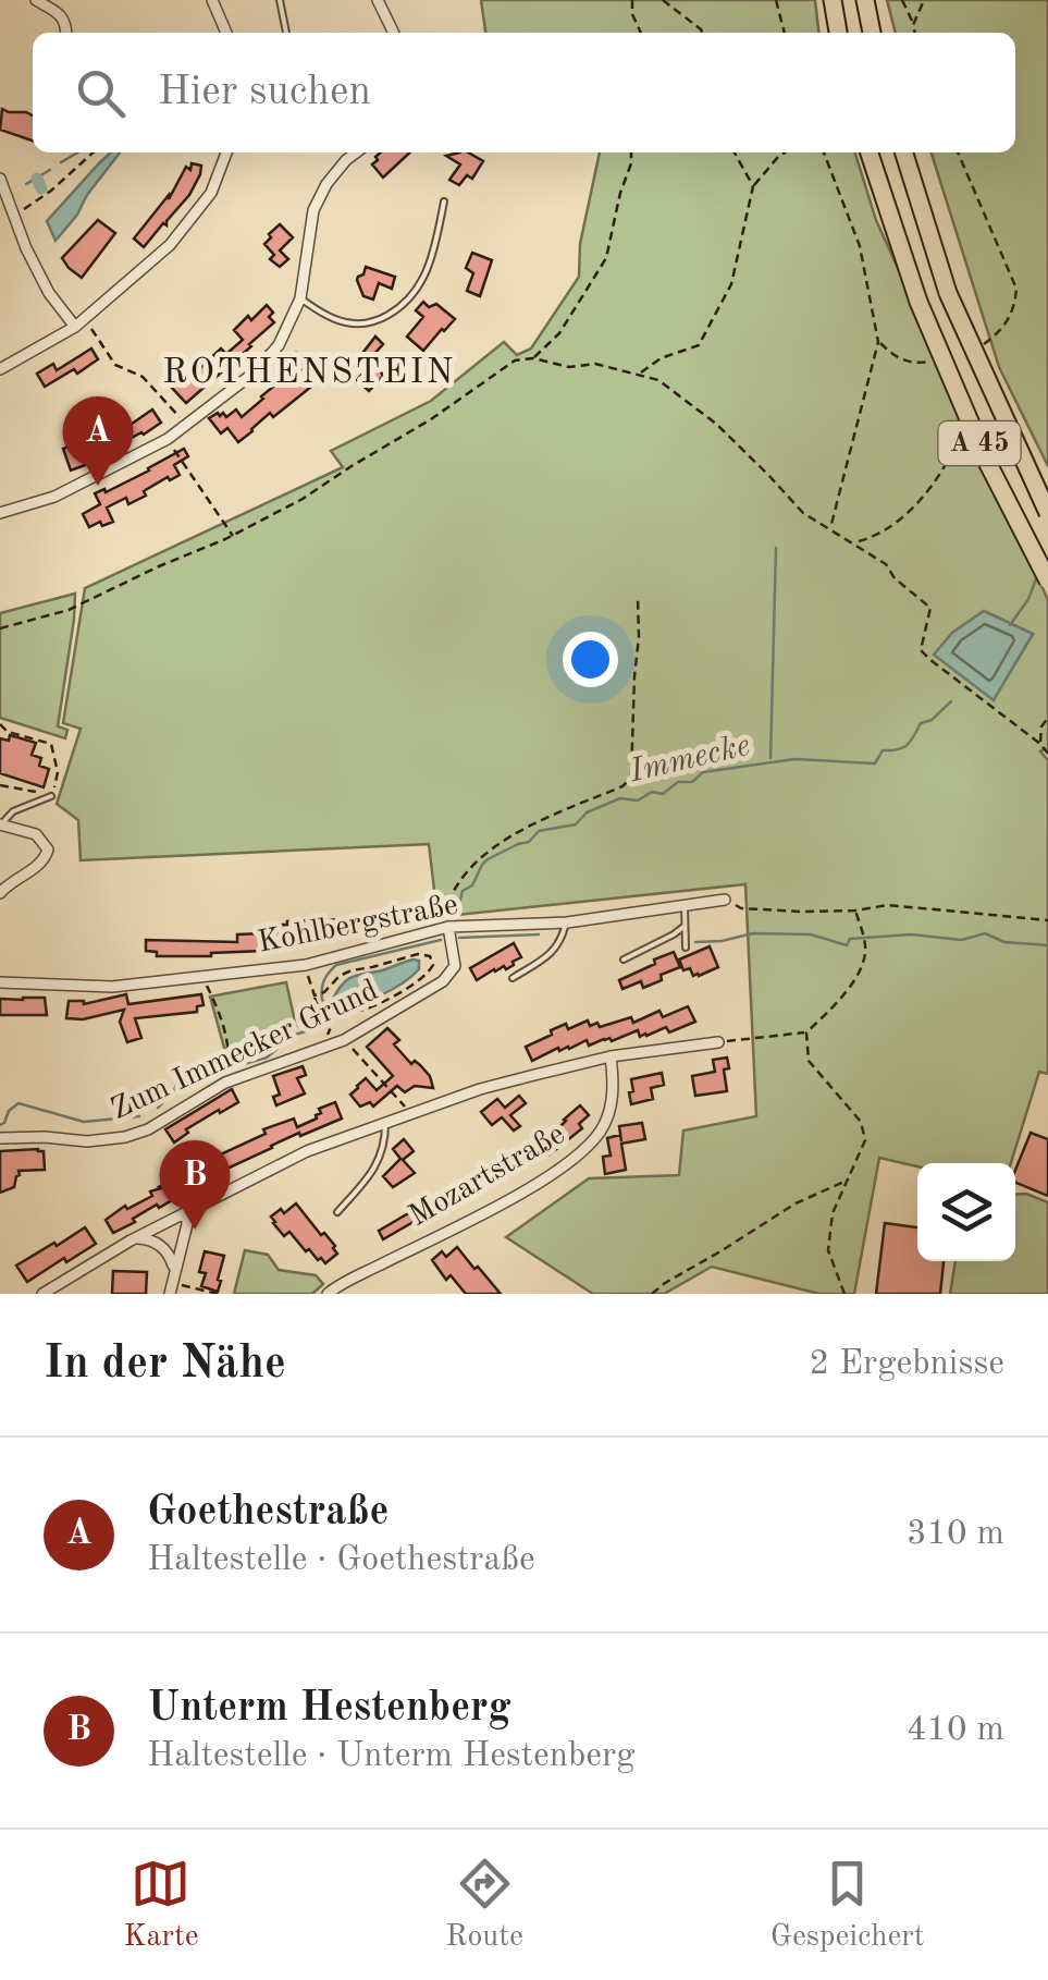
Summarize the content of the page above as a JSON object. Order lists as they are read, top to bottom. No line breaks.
{"streets":{"highway":["A 45"],"street":["Kohlbergstraße","Zum Immecker Grund","Mozartstraße"]},"crossings":[["Kohlbergstraße","Zum Immecker Grund"]],"districts":["ROTHENSTEIN"],"water":["Immecke"],"page":{"search":"Hier suchen","pins":["A","B"],"heading":["In der Nähe","2 Ergebnisse"],"list":[{"mark":"A","name":"Goethestraße","note":"Haltestelle · Goethestraße","value":"310 m"},{"mark":"B","name":"Unterm Hestenberg","note":"Haltestelle · Unterm Hestenberg","value":"410 m"}],"nav":["Karte","Route","Gespeichert"]}}
